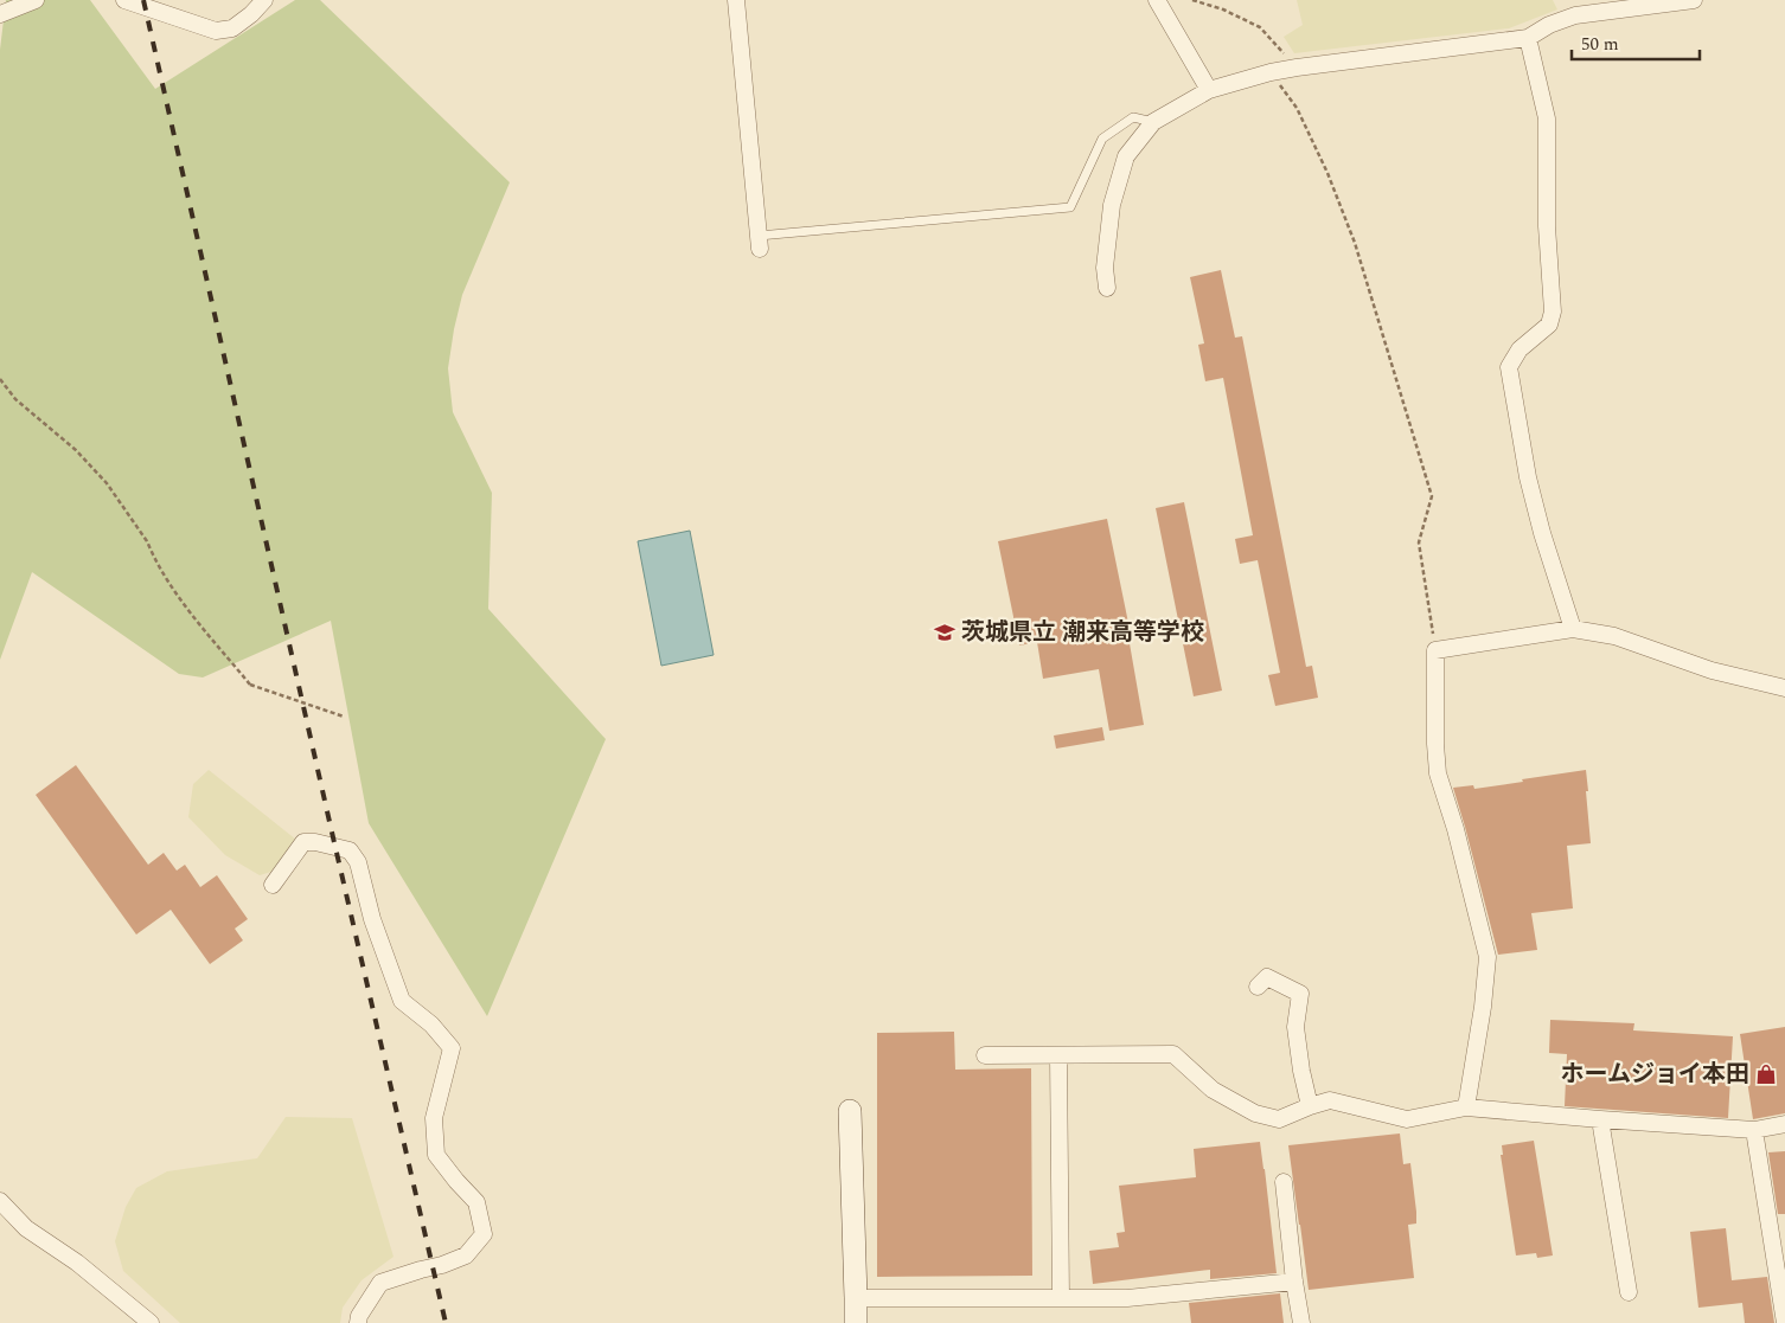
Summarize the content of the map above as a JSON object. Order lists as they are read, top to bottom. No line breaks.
{"places":{"school or university":["茨城県立 潮来高等学校"],"shop":["ホームジョイ本田"]},"scale_bar":"50 m"}
